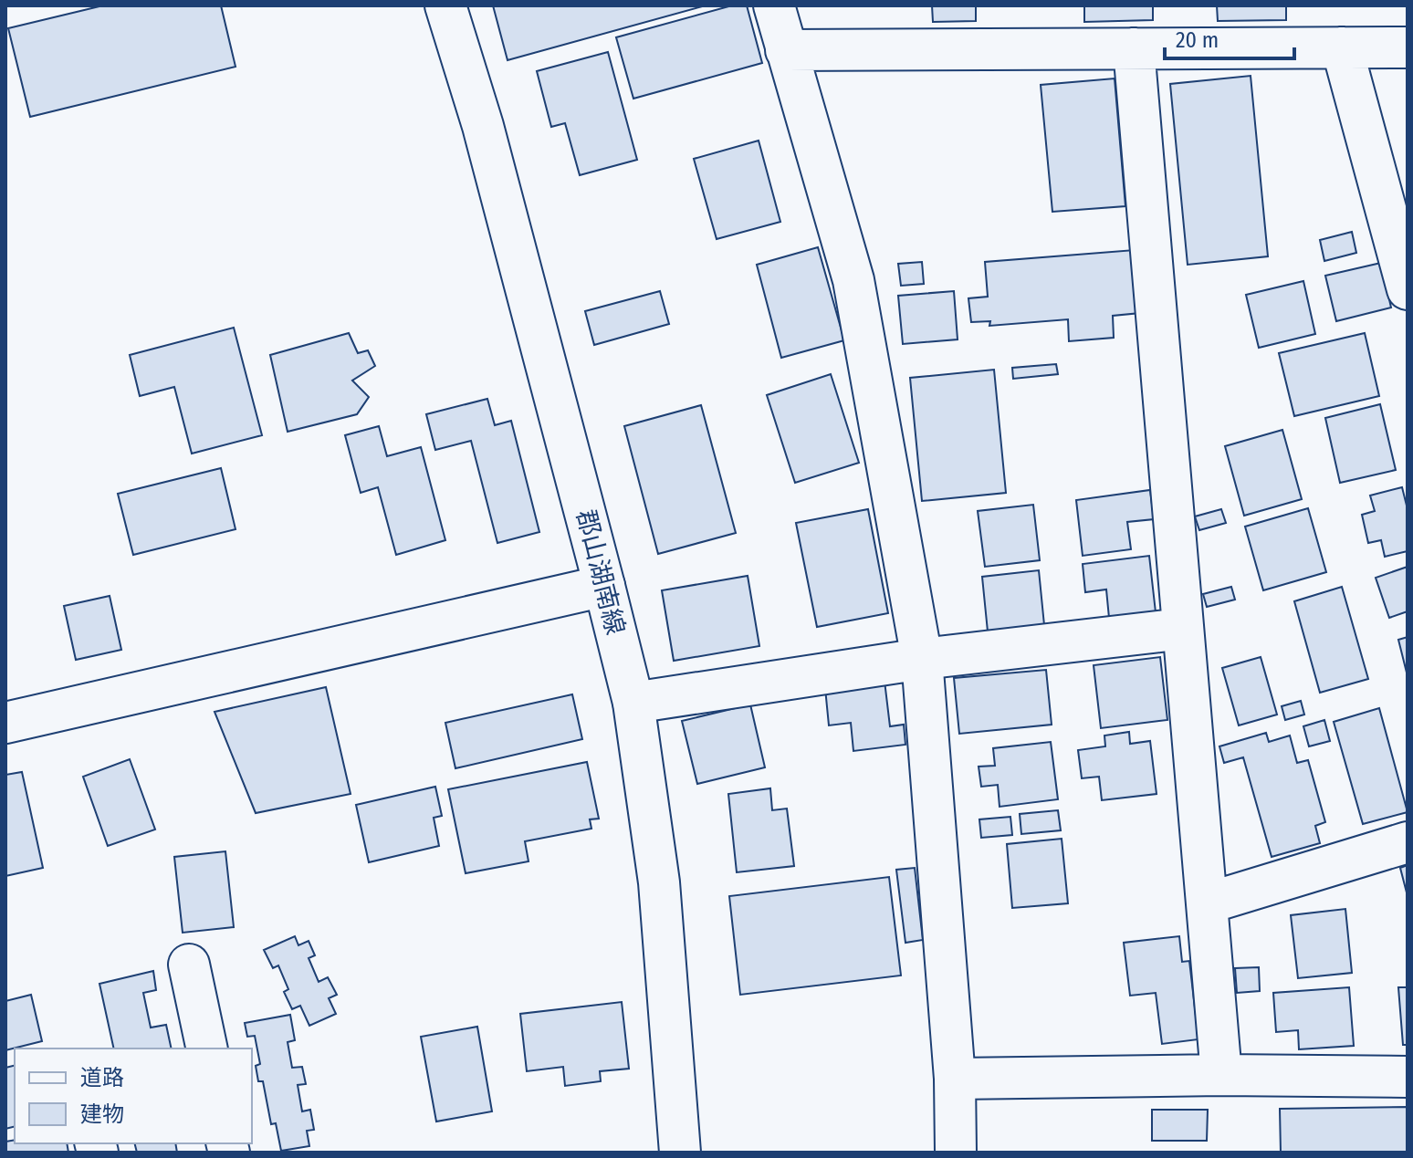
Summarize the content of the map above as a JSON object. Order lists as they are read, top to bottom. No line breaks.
{"streets":{"street":["郡山湖南線"]},"legend":["道路","建物"],"scale_bar":"20 m"}
